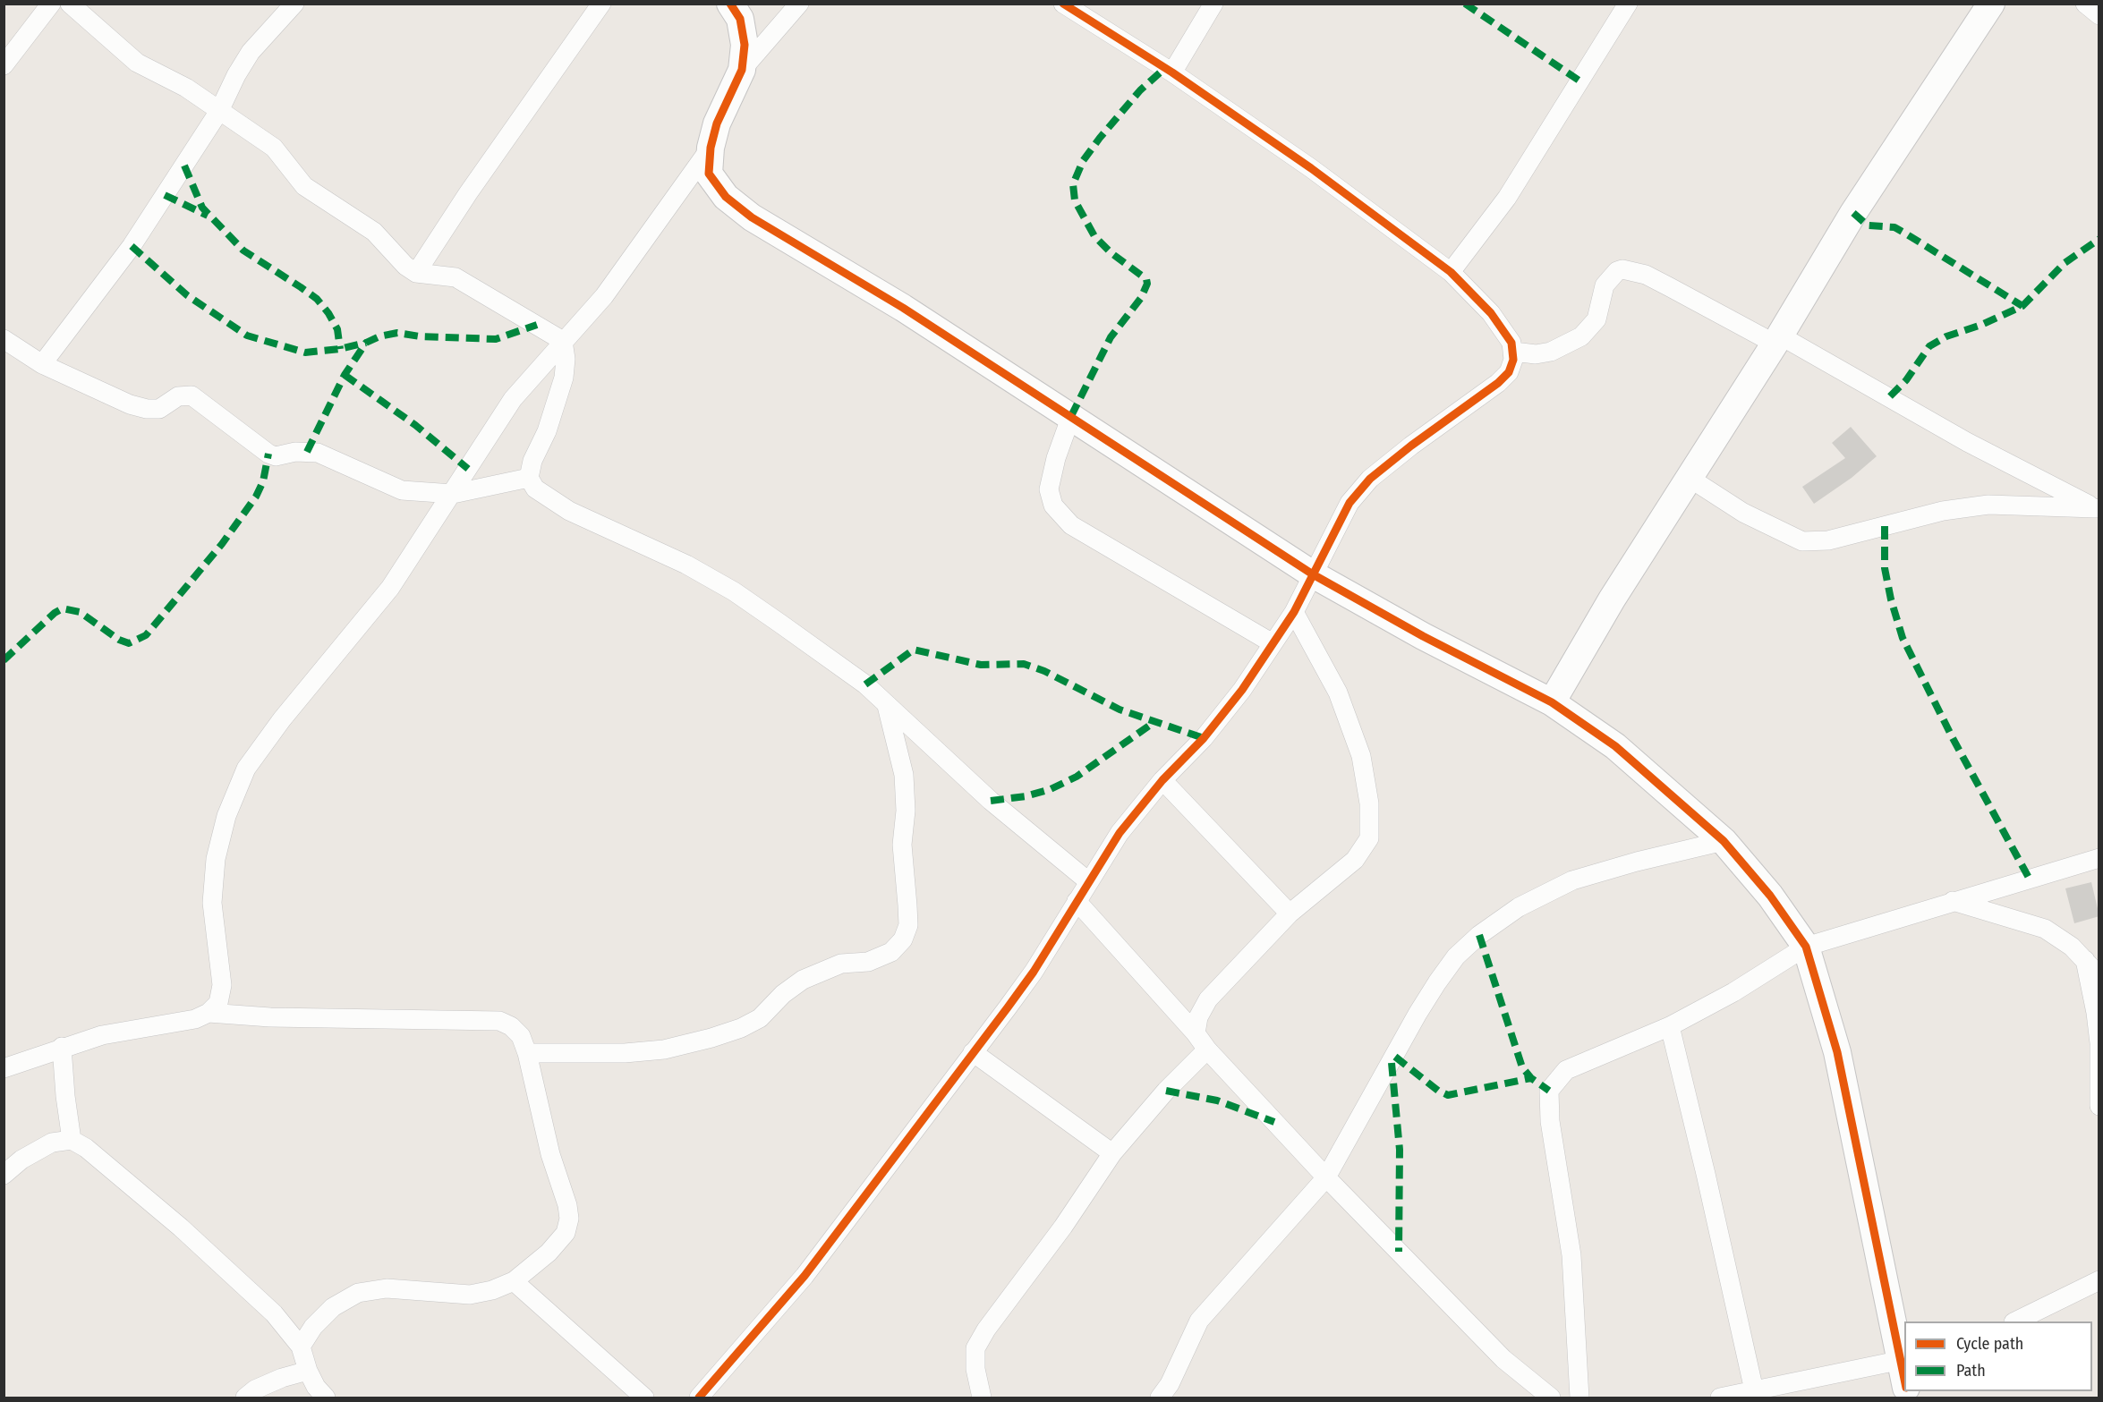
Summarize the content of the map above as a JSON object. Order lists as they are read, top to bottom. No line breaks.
{"legend":["Cycle path","Path"]}
